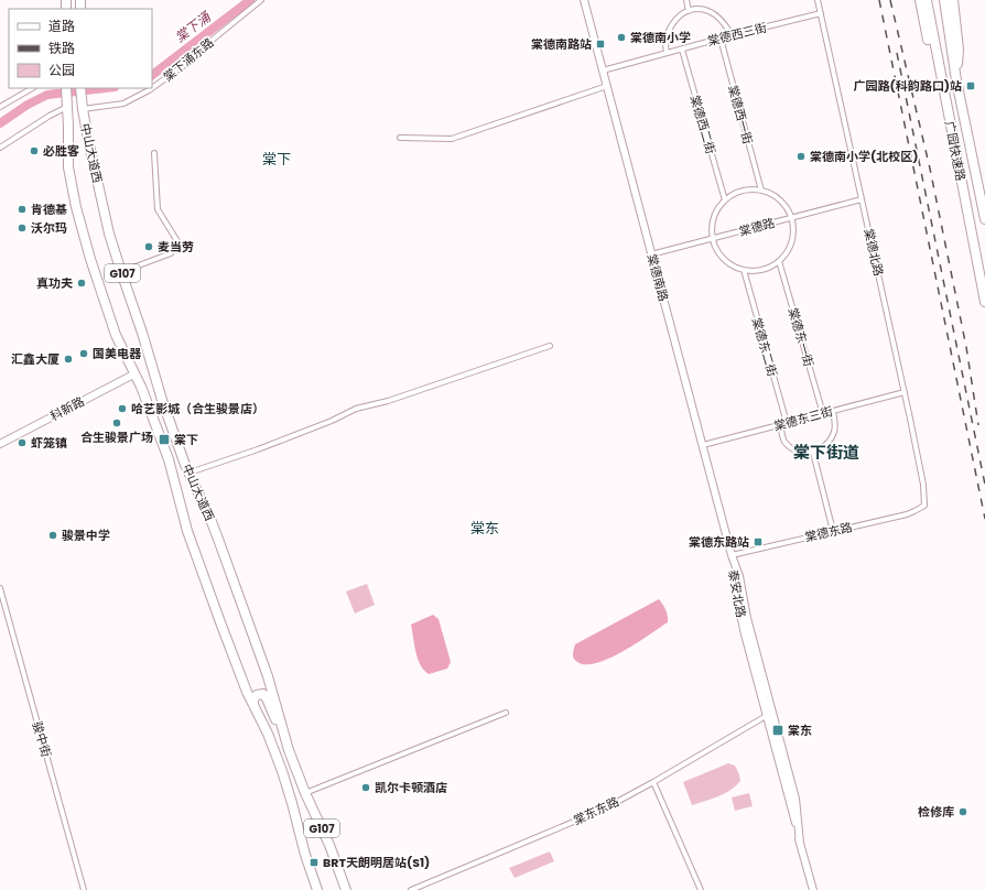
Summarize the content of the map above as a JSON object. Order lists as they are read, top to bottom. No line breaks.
{"streets":{"highway":["广园快速路","中山大道西","G107"],"street":["棠德西三街","棠下涌东路","棠德西一街","棠德西二街","棠德路","棠德北路","棠德南路","棠德东一街","棠德东二街","科新路","棠德东三街","棠德东路","泰安北路","骏中街","棠东东路"]},"crossings":[["棠德西三街","棠德西一街"],["棠德西三街","棠德西二街"],["棠德西三街","棠德北路"],["棠德西三街","棠德南路"],["棠下涌东路","中山大道西"],["中山大道西","科新路"],["棠德路","棠德北路"],["棠德路","棠德南路"],["棠德北路","棠德东三街"],["棠德北路","棠德东路"],["棠德南路","棠德东三街"],["棠德南路","棠德东路"],["棠德南路","泰安北路"],["棠德东一街","棠德东三街"],["棠德东二街","棠德东三街"],["棠德东路","泰安北路"],["泰安北路","棠东东路"]],"districts":["棠下","棠下街道","棠东"],"water":["棠下涌"],"places":{"other":["棠德南小学","必胜客","棠德南小学(北校区)","肯德基","沃尔玛","麦当劳","真功夫","国美电器","汇鑫大厦","哈艺影城（合生骏景店）","合生骏景广场","虾笼镇","骏景中学","凯尔卡顿酒店","检修库"],"transit":["棠德南路站","广园路(科韵路口)站","棠下","棠德东路站","棠东","BRT天朗明居站(S1)"]},"legend":["道路","铁路","公园"]}
